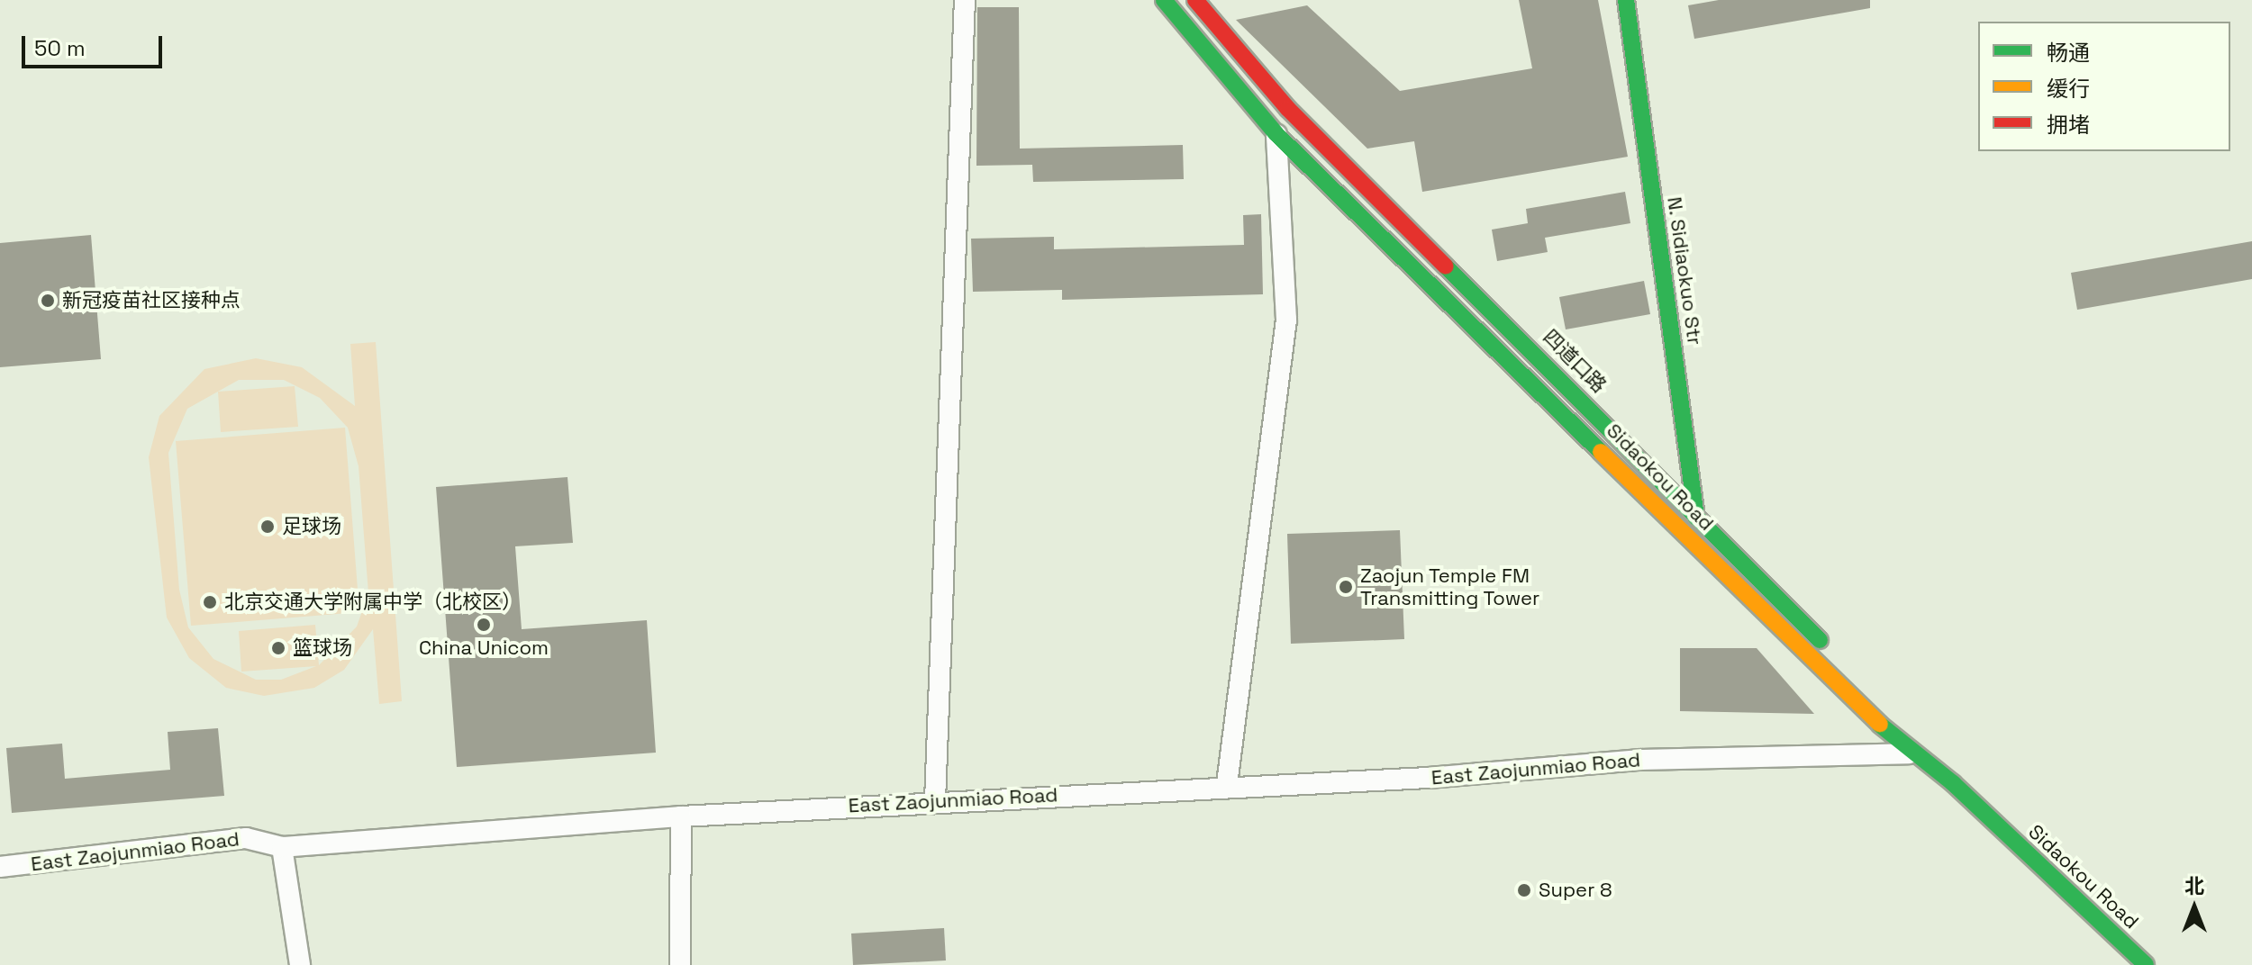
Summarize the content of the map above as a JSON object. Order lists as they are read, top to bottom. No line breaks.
{"streets":{"street":["N. Sidiaokuo Str","四道口路","Sidaokou Road","East Zaojunmiao Road"]},"crossings":[["N. Sidiaokuo Str","四道口路"],["N. Sidiaokuo Str","Sidaokou Road"],["四道口路","Sidaokou Road"],["Sidaokou Road","East Zaojunmiao Road"]],"places":["新冠疫苗社区接种点","足球场","Zaojun Temple FM Transmitting Tower","北京交通大学附属中学（北校区）","China Unicom","篮球场","Super 8"],"legend":["畅通","缓行","拥堵"],"scale_bar":"50 m","north":"top"}
